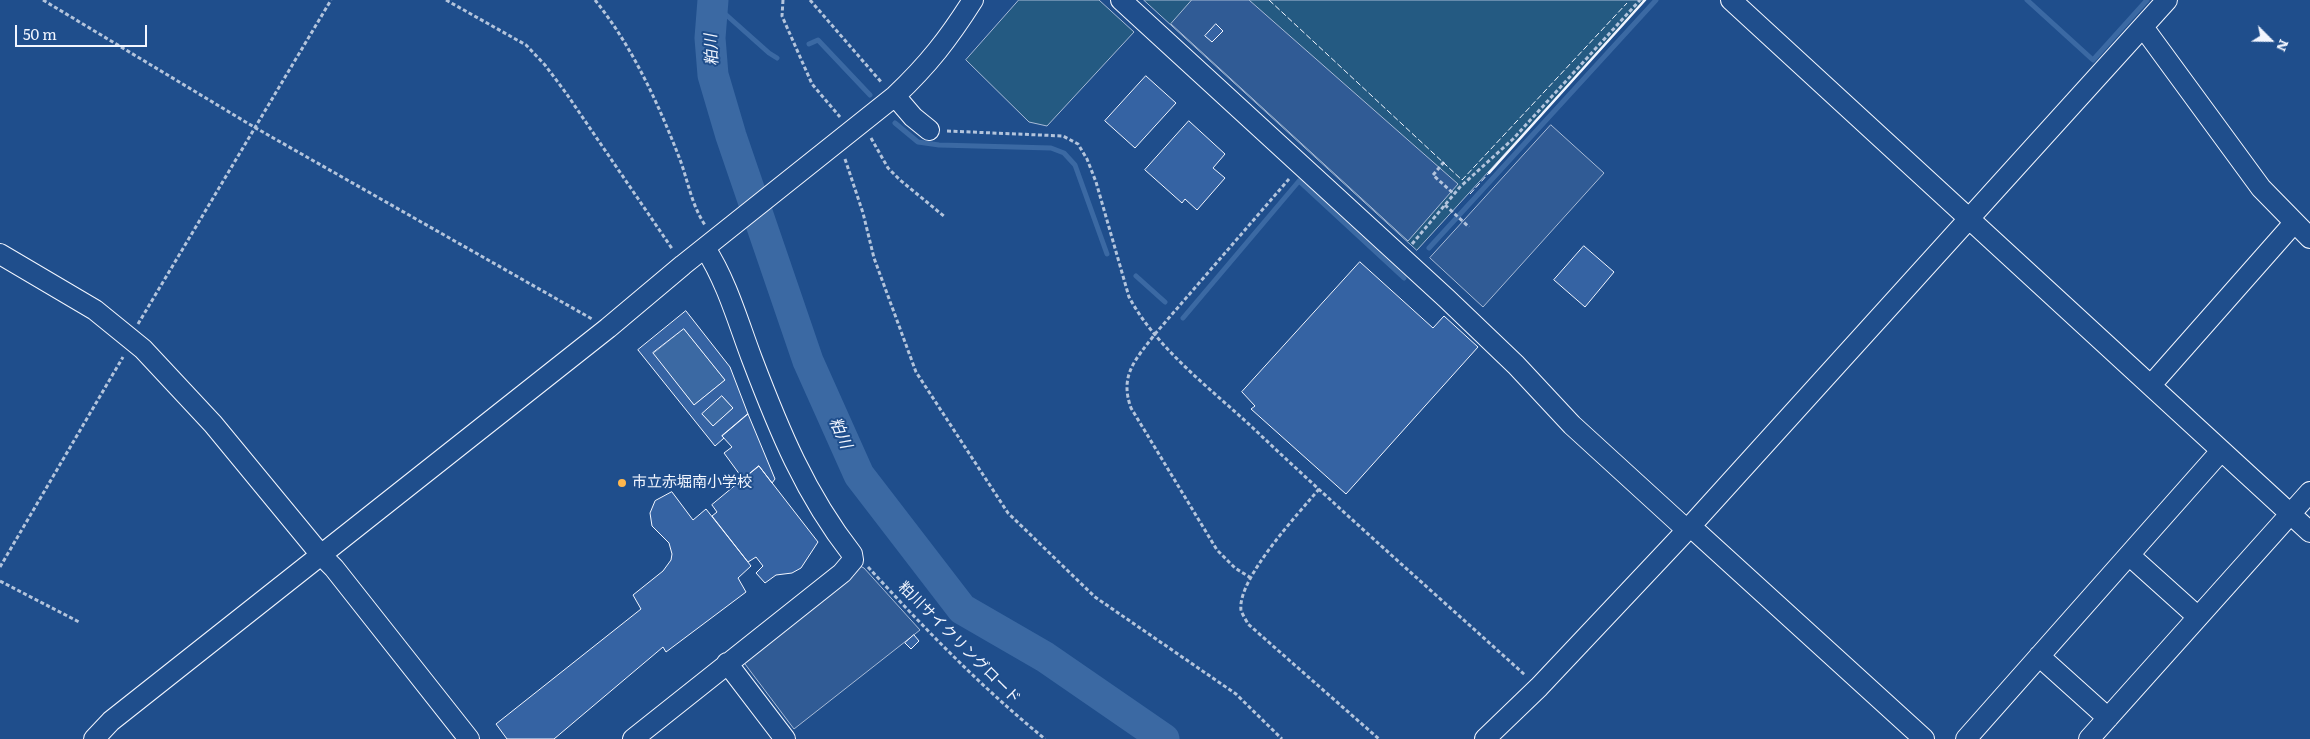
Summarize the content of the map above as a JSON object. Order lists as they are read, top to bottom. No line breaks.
{"streets":{"path":["粕川サイクリングロード"]},"water":["粕川"],"places":["市立赤堀南小学校"],"scale_bar":"50 m","north":"bottom right"}
